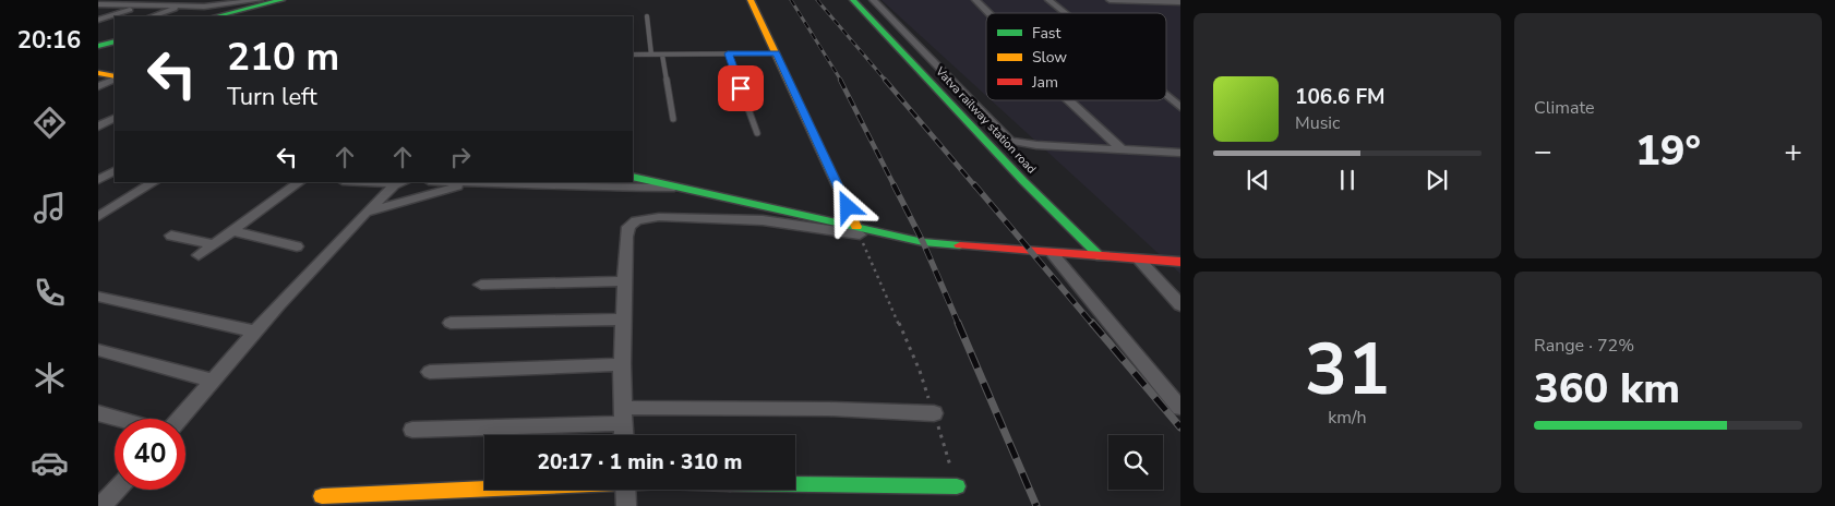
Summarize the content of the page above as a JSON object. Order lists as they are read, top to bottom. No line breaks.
{"streets":{"street":["Vatva railway station road"]},"legend":["Fast","Slow","Jam"],"page":{"tabs":"20:16","tile":["Climate",["31","km/h"],["Range · 72%","360 km"]],"turn":["210 m","Turn left"],"song":["106.6 FM","Music"],"heat":["−","19°","+"],"limit":"40","trip":"20:17 · 1 min · 310 m"}}
